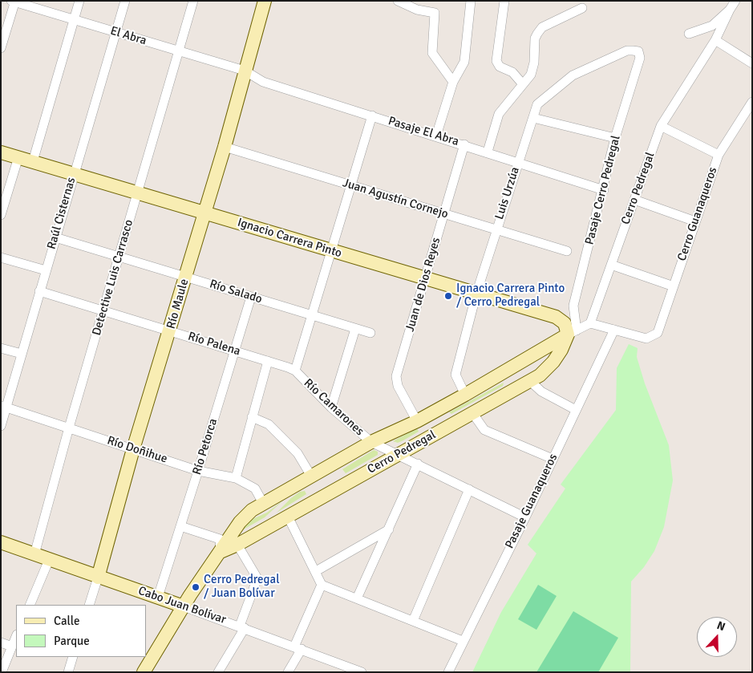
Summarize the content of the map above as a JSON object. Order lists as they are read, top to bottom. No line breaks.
{"streets":{"street":["El Abra","Pasaje El Abra","Cerro Pedregal","Pasaje Cerro Pedregal","Luis Urzúa","Juan Agustín Cornejo","Raúl Cisternas","Cerro Guanaqueros","Ignacio Carrera Pinto","Detective Luis Carrasco","Juan de Dios Reyes","Río Salado","Río Maule","Río Palena","Río Camarones","Río Petorca","Río Doñihue","Pasaje Guanaqueros","Cabo Juan Bolívar"]},"crossings":[["El Abra","Pasaje El Abra"],["El Abra","Raúl Cisternas"],["El Abra","Detective Luis Carrasco"],["El Abra","Río Maule"],["Pasaje El Abra","Pasaje Cerro Pedregal"],["Pasaje El Abra","Luis Urzúa"],["Pasaje El Abra","Juan de Dios Reyes"],["Pasaje El Abra","Río Maule"],["Pasaje El Abra","Río Camarones"],["Cerro Pedregal","Pasaje Cerro Pedregal"],["Cerro Pedregal","Luis Urzúa"],["Cerro Pedregal","Ignacio Carrera Pinto"],["Cerro Pedregal","Juan de Dios Reyes"],["Cerro Pedregal","Río Camarones"],["Cerro Pedregal","Río Doñihue"],["Cerro Pedregal","Cabo Juan Bolívar"],["Pasaje Cerro Pedregal","Luis Urzúa"],["Pasaje Cerro Pedregal","Ignacio Carrera Pinto"],["Luis Urzúa","Juan Agustín Cornejo"],["Luis Urzúa","Ignacio Carrera Pinto"],["Juan Agustín Cornejo","Juan de Dios Reyes"],["Juan Agustín Cornejo","Río Maule"],["Juan Agustín Cornejo","Río Camarones"],["Raúl Cisternas","Ignacio Carrera Pinto"],["Raúl Cisternas","Río Salado"],["Raúl Cisternas","Río Palena"],["Raúl Cisternas","Río Doñihue"],["Cerro Guanaqueros","Pasaje Guanaqueros"],["Ignacio Carrera Pinto","Detective Luis Carrasco"],["Ignacio Carrera Pinto","Juan de Dios Reyes"],["Ignacio Carrera Pinto","Río Maule"],["Ignacio Carrera Pinto","Río Camarones"],["Detective Luis Carrasco","Río Salado"],["Detective Luis Carrasco","Río Palena"],["Detective Luis Carrasco","Río Doñihue"],["Detective Luis Carrasco","Cabo Juan Bolívar"],["Río Salado","Río Maule"],["Río Salado","Río Camarones"],["Río Salado","Río Petorca"],["Río Maule","Río Palena"],["Río Maule","Río Doñihue"],["Río Maule","Cabo Juan Bolívar"],["Río Palena","Río Camarones"],["Río Palena","Río Petorca"],["Río Camarones","Pasaje Guanaqueros"],["Río Petorca","Río Doñihue"],["Río Petorca","Cabo Juan Bolívar"]],"places":["Ignacio Carrera Pinto / Cerro Pedregal","Cerro Pedregal / Juan Bolívar"],"legend":["Calle","Parque"],"north":"top"}
